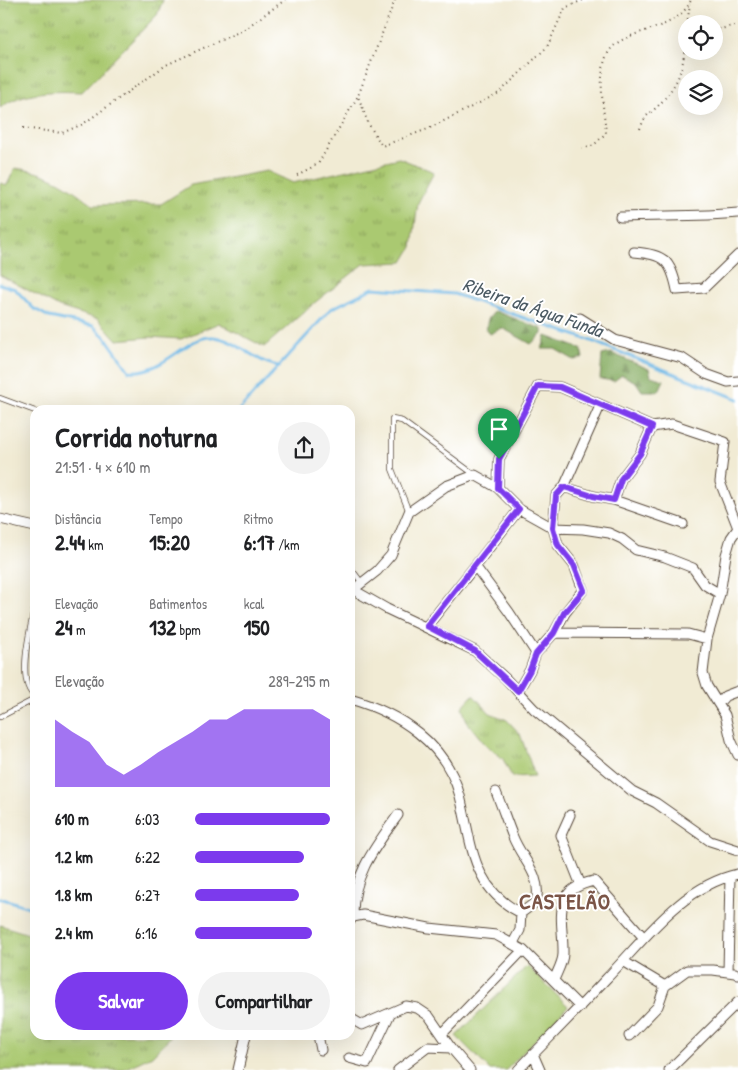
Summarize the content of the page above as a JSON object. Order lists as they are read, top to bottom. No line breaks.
{"districts":["CASTELÃO"],"water":["Ribeira da Água Funda"],"page":{"heading":["Corrida noturna","21:51 · 4 × 610 m"],"stats":[["Distância","2.44 km"],["Tempo","15:20"],["Ritmo","6:17 /km"],["Elevação","24 m"],["Batimentos","132 bpm"],["kcal","150"]],"chart":["Elevação","289–295 m"],"list":[{"name":"610 m","note":"6:03"},{"name":"1.2 km","note":"6:22"},{"name":"1.8 km","note":"6:27"},{"name":"2.4 km","note":"6:16"}],"buttons":["Salvar","Compartilhar"]}}
